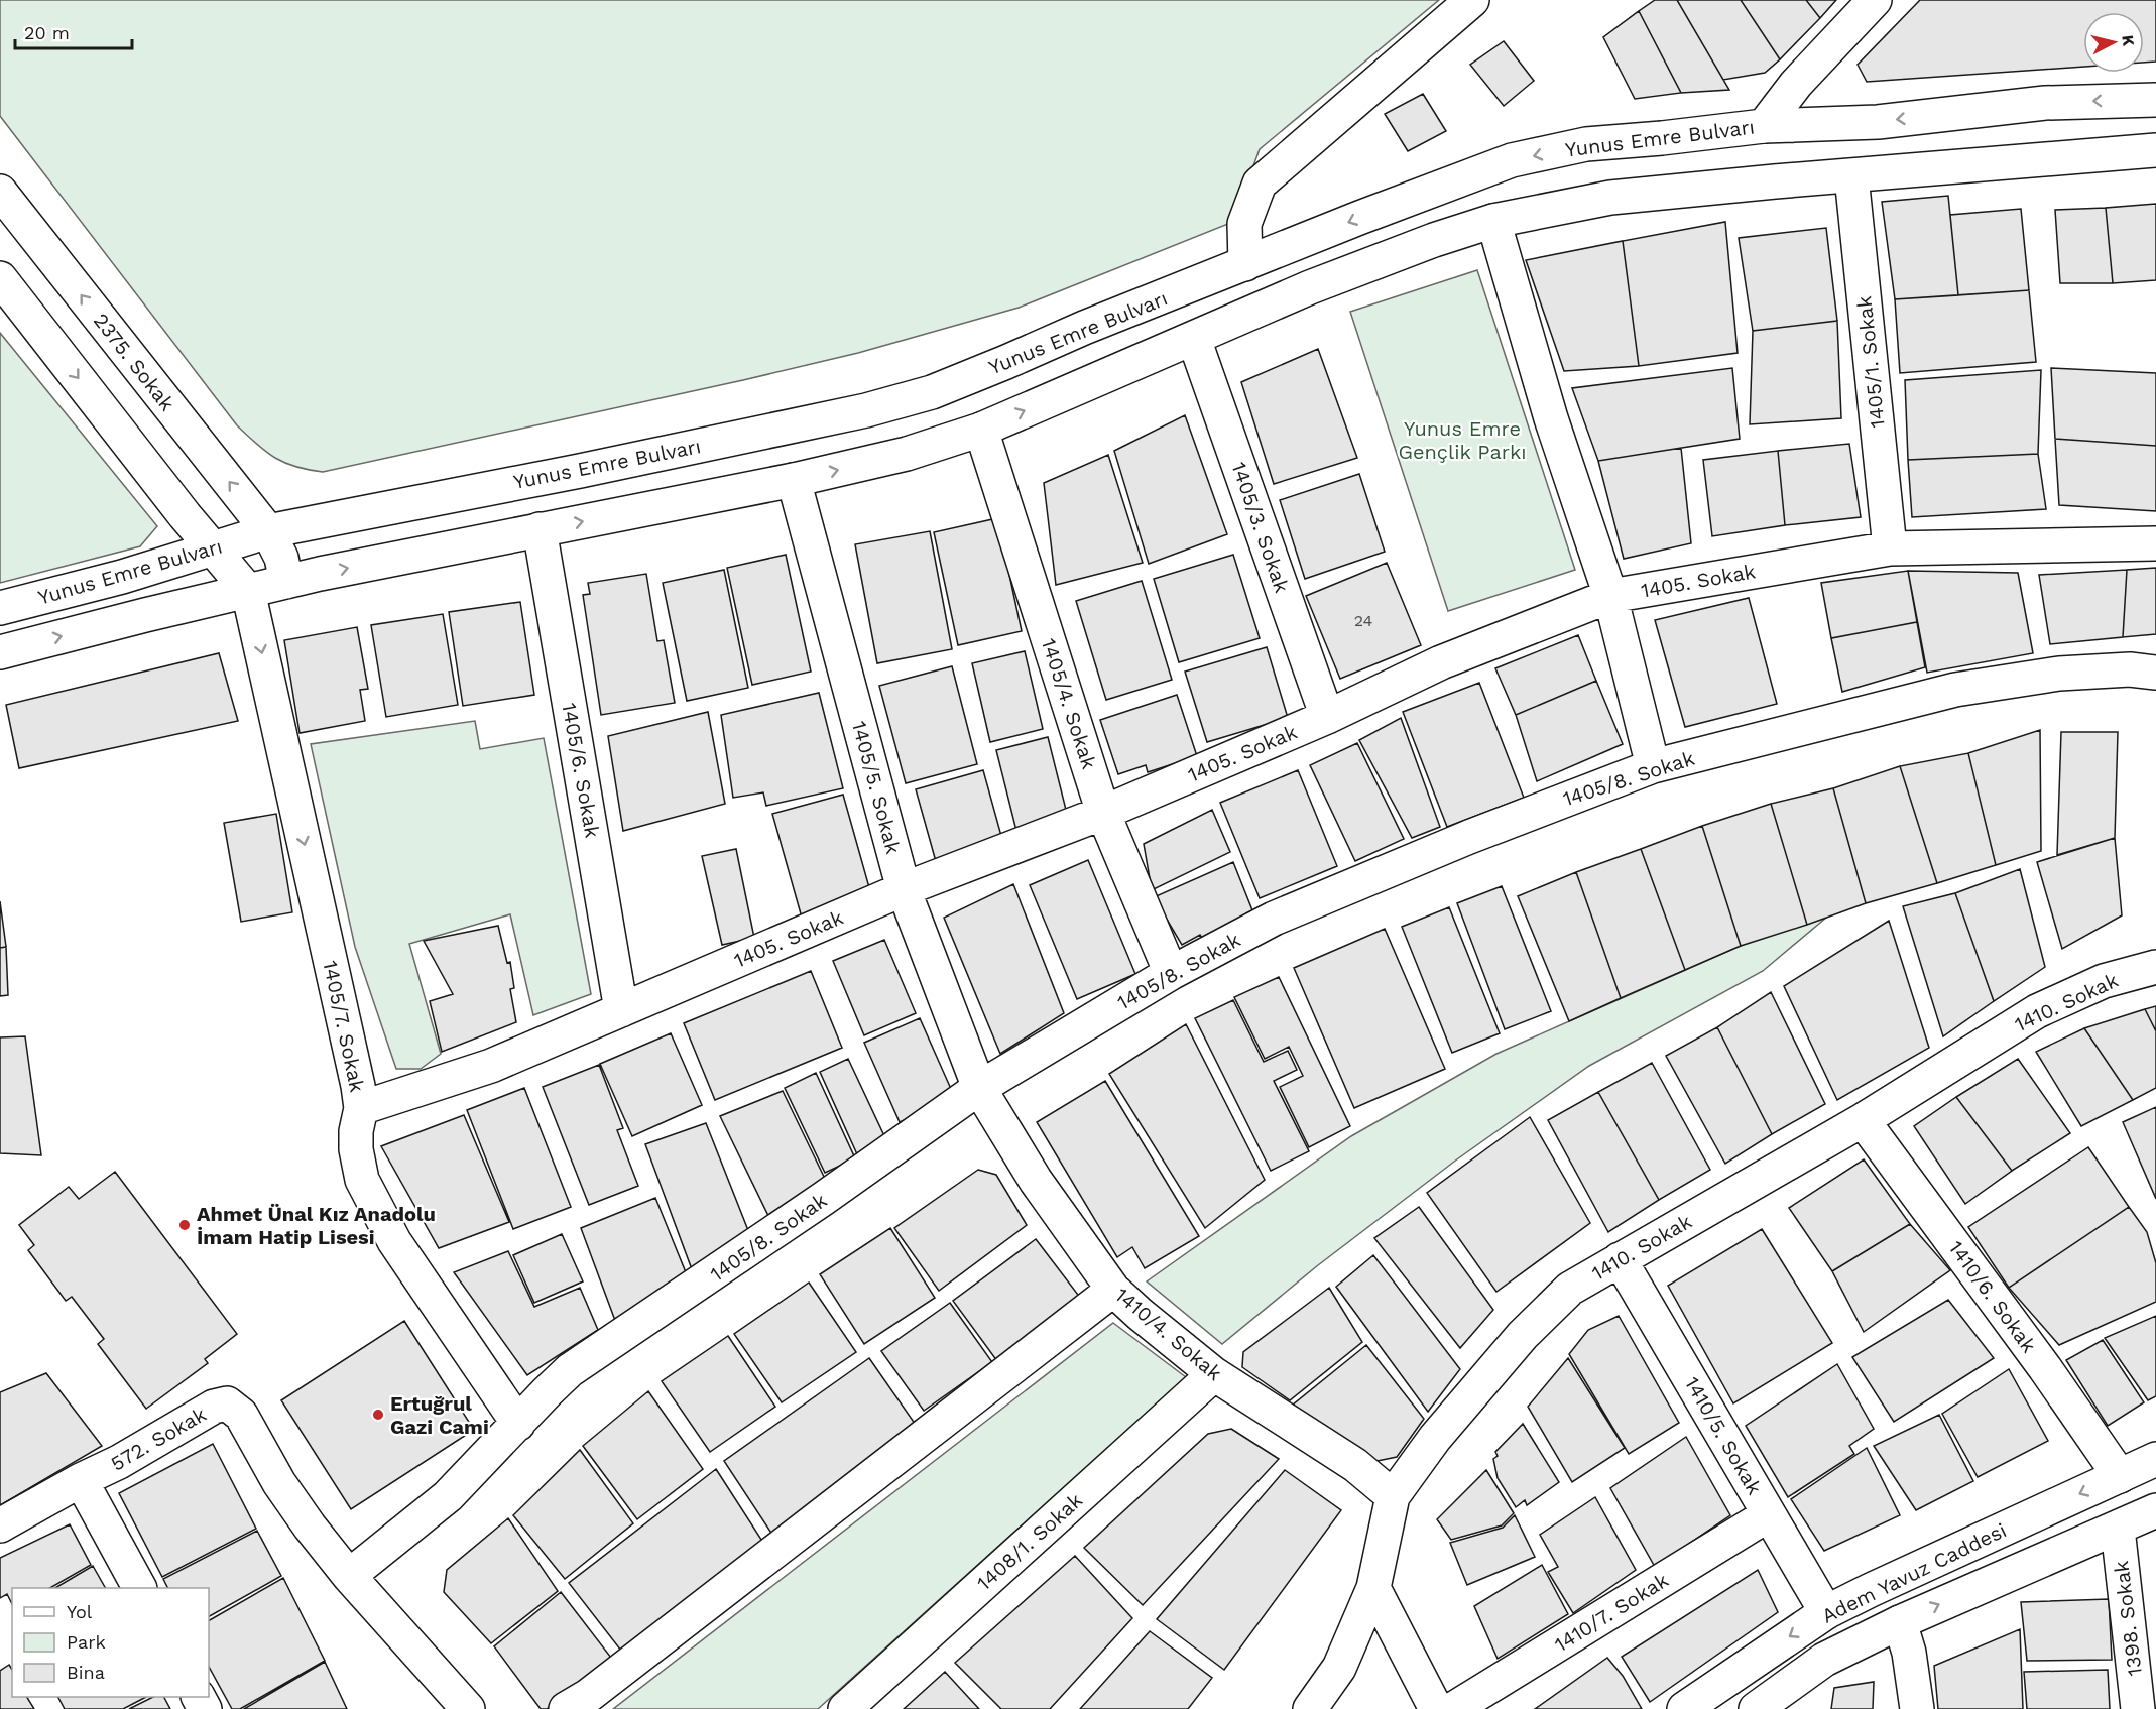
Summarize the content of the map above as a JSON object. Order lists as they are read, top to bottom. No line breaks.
{"streets":{"street":["Yunus Emre Bulvarı","2375. Sokak","1405/1. Sokak","1405/3. Sokak","1405. Sokak","1405/4. Sokak","1405/6. Sokak","1405/8. Sokak","1405/5. Sokak","1410. Sokak","1405/7. Sokak","1410/6. Sokak","1410/4. Sokak","1410/5. Sokak","572. Sokak","1408/1. Sokak","Adem Yavuz Caddesi","1410/7. Sokak","1398. Sokak"]},"crossings":[["Yunus Emre Bulvarı","2375. Sokak"],["1405/1. Sokak","1405. Sokak"],["1405/3. Sokak","1405. Sokak"],["1405. Sokak","1405/4. Sokak"],["1405. Sokak","1405/6. Sokak"],["1405. Sokak","1405/5. Sokak"],["1405. Sokak","1405/7. Sokak"],["1405/4. Sokak","1405/8. Sokak"],["1405/8. Sokak","1405/5. Sokak"],["1405/8. Sokak","1405/7. Sokak"],["1405/8. Sokak","1410/4. Sokak"],["1405/8. Sokak","572. Sokak"],["1405/5. Sokak","1410/4. Sokak"],["1410. Sokak","1410/6. Sokak"],["1410. Sokak","1410/4. Sokak"],["1410. Sokak","1410/5. Sokak"],["1410/6. Sokak","Adem Yavuz Caddesi"],["1410/4. Sokak","1408/1. Sokak"],["1410/5. Sokak","Adem Yavuz Caddesi"],["1410/5. Sokak","1410/7. Sokak"],["Adem Yavuz Caddesi","1398. Sokak"]],"one_way":["1405/7. Sokak"],"parks":["Yunus Emre Gençlik Parkı"],"places":["Ahmet Ünal Kız Anadolu İmam Hatip Lisesi","Ertuğrul Gazi Cami"],"house_numbers":["24"],"legend":["Yol","Park","Bina"],"scale_bar":"20 m","north":"right"}
